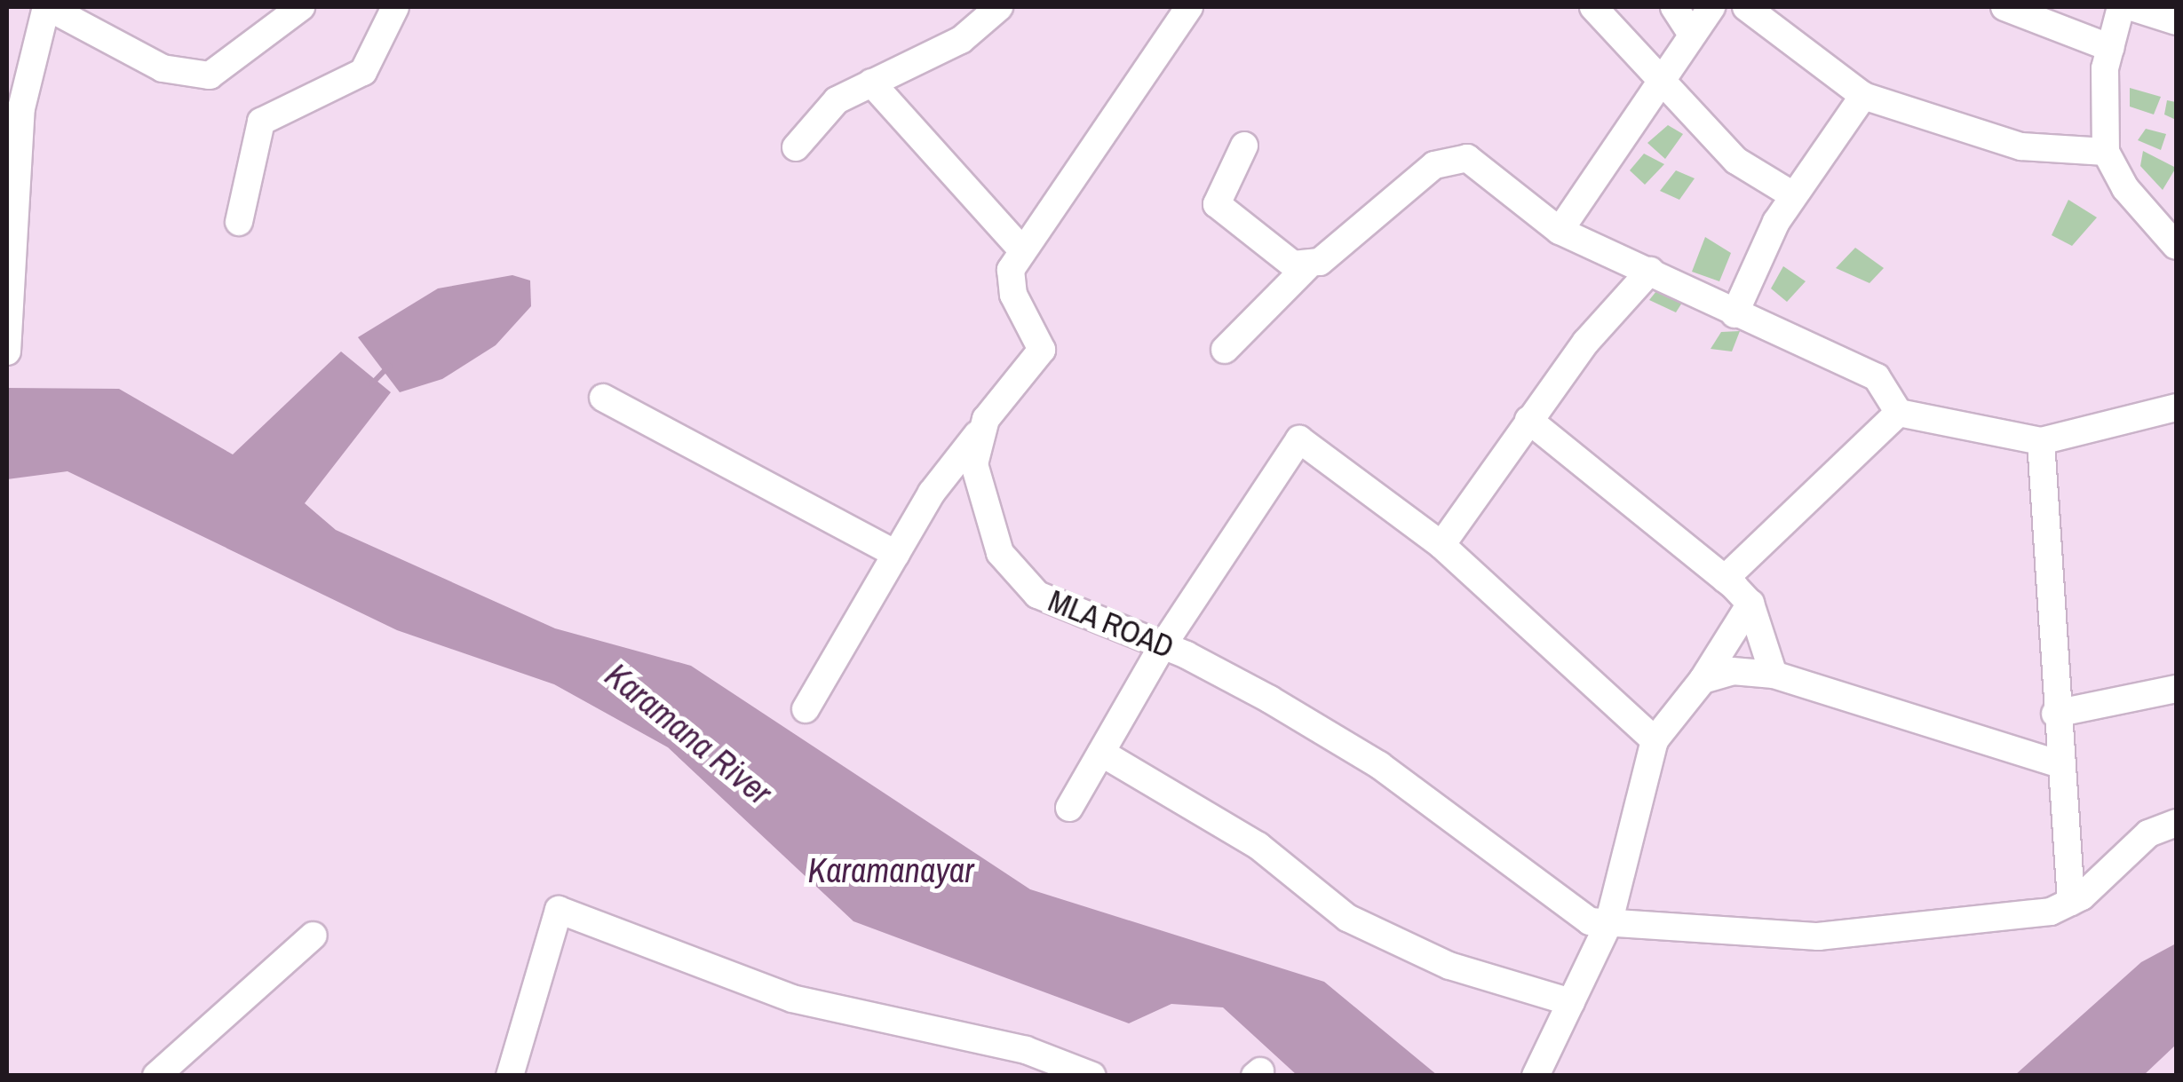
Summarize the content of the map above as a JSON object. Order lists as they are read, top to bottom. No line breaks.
{"streets":{"street":["MLA ROAD"]},"water":["Karamana River","Karamanayar"]}
